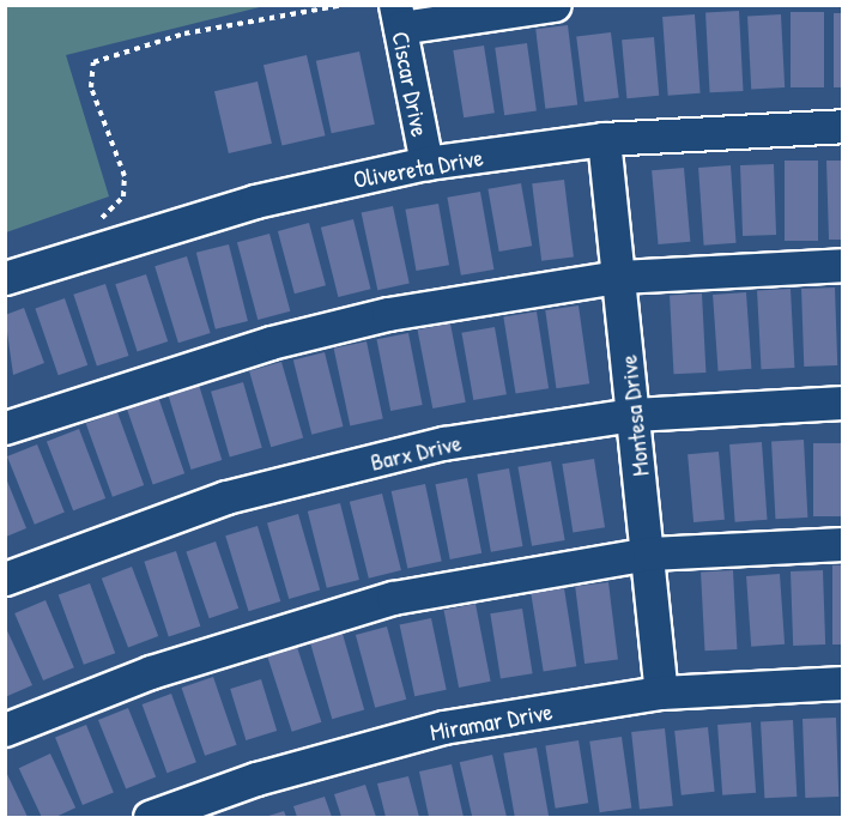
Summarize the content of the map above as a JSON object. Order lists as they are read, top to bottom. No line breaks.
{"streets":{"street":["Ciscar Drive","Olivereta Drive","Montesa Drive","Barx Drive","Miramar Drive"]},"crossings":[["Ciscar Drive","Olivereta Drive"],["Olivereta Drive","Montesa Drive"],["Montesa Drive","Barx Drive"],["Montesa Drive","Miramar Drive"]]}
